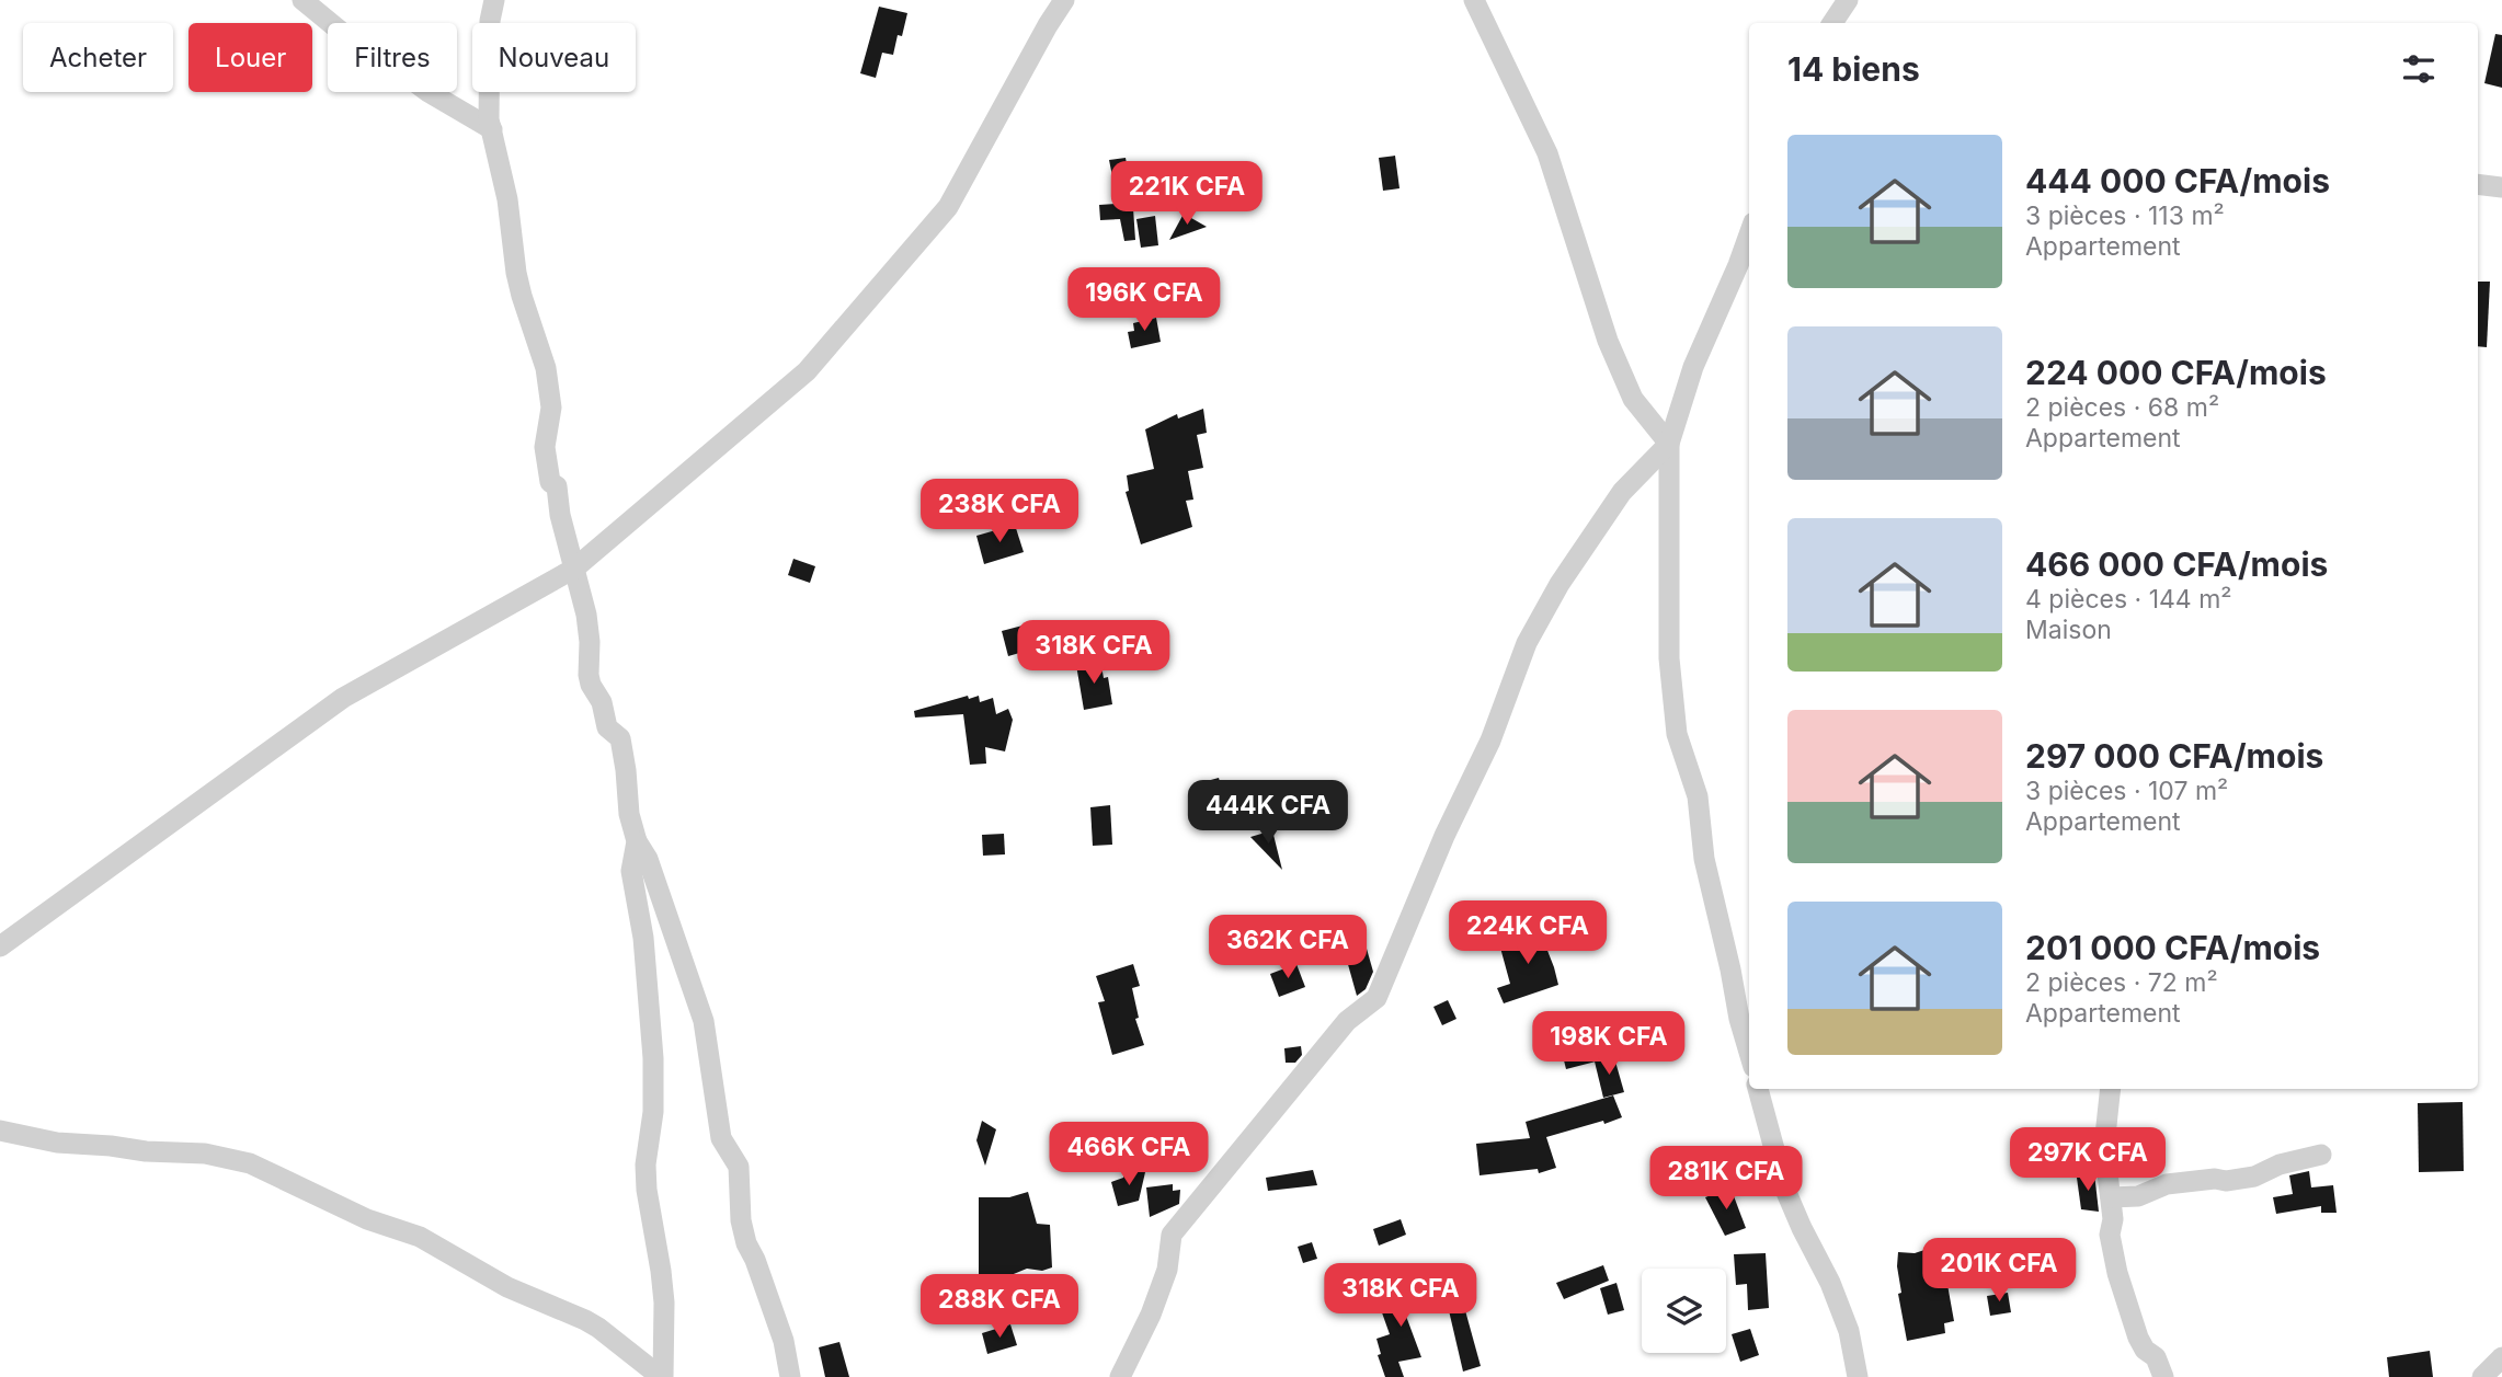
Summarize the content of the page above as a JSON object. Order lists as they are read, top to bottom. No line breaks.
{"page":{"chip":["Acheter","Louer","Filtres","Nouveau"],"heading":"14 biens","list":[{"name":"444 000 CFA/mois","note":"3 pièces · 113 m² · Appartement"},{"name":"224 000 CFA/mois","note":"2 pièces · 68 m² · Appartement"},{"name":"466 000 CFA/mois","note":"4 pièces · 144 m² · Maison"},{"name":"297 000 CFA/mois","note":"3 pièces · 107 m² · Appartement"},{"name":"201 000 CFA/mois","note":"2 pièces · 72 m² · Appartement"}],"price":["221K CFA","196K CFA","238K CFA","318K CFA","444K CFA","224K CFA","362K CFA","198K CFA","466K CFA","297K CFA","281K CFA","201K CFA","318K CFA","288K CFA"]}}
